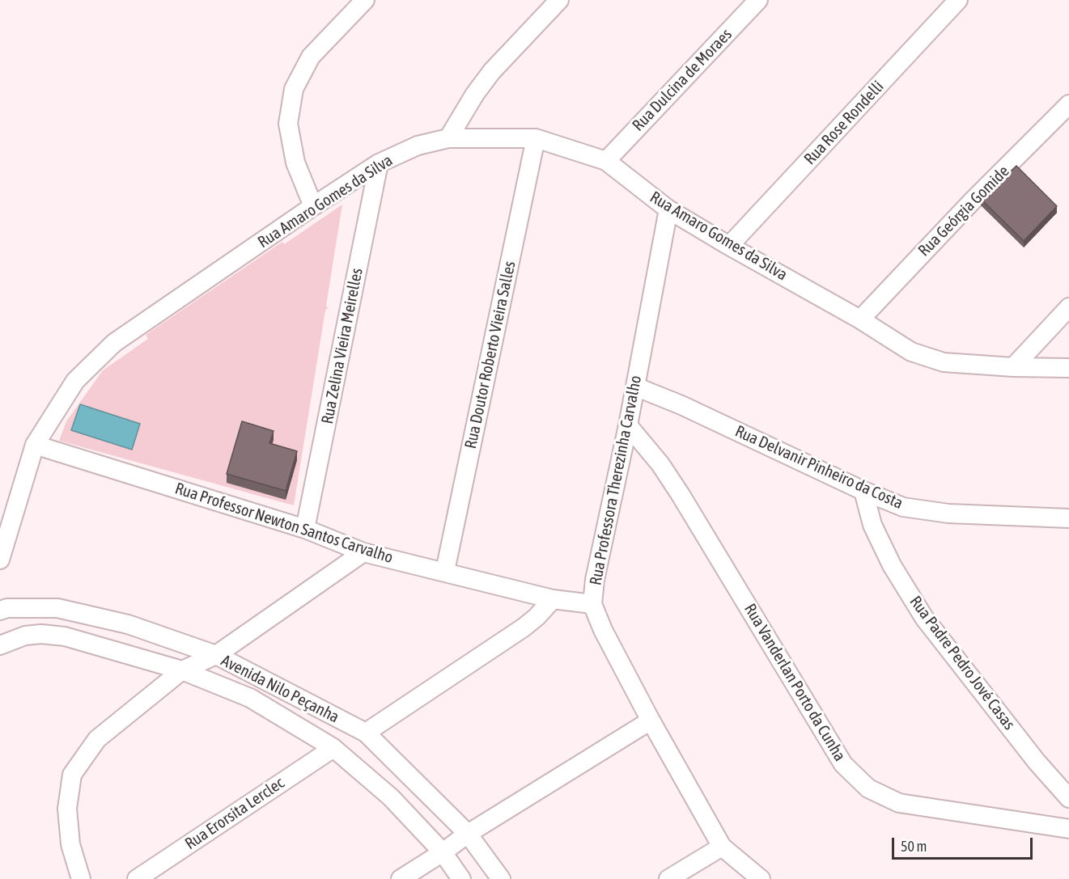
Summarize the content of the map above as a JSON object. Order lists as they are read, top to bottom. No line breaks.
{"streets":{"street":["Rua Dulcina de Moraes","Rua Rose Rondelli","Rua Amaro Gomes da Silva","Rua Geórgia Gomide","Rua Zelina Vieira Meirelles","Rua Doutor Roberto Vieira Salles","Rua Delvanir Pinheiro da Costa","Rua Professora Therezinha Carvalho","Rua Professor Newton Santos Carvalho","Rua Padre Pedro Jové Casas","Rua Vanderlan Porto da Cunha","Avenida Nilo Peçanha","Rua Erorsita Lerclec"]},"crossings":[["Rua Dulcina de Moraes","Rua Amaro Gomes da Silva"],["Rua Rose Rondelli","Rua Amaro Gomes da Silva"],["Rua Amaro Gomes da Silva","Rua Geórgia Gomide"],["Rua Amaro Gomes da Silva","Rua Zelina Vieira Meirelles"],["Rua Amaro Gomes da Silva","Rua Doutor Roberto Vieira Salles"],["Rua Amaro Gomes da Silva","Rua Professora Therezinha Carvalho"],["Rua Amaro Gomes da Silva","Rua Professor Newton Santos Carvalho"],["Rua Zelina Vieira Meirelles","Rua Professor Newton Santos Carvalho"],["Rua Doutor Roberto Vieira Salles","Rua Professor Newton Santos Carvalho"],["Rua Delvanir Pinheiro da Costa","Rua Professora Therezinha Carvalho"],["Rua Delvanir Pinheiro da Costa","Rua Padre Pedro Jové Casas"],["Rua Professora Therezinha Carvalho","Rua Professor Newton Santos Carvalho"],["Rua Professora Therezinha Carvalho","Rua Vanderlan Porto da Cunha"],["Avenida Nilo Peçanha","Rua Erorsita Lerclec"]],"scale_bar":"50 m"}
